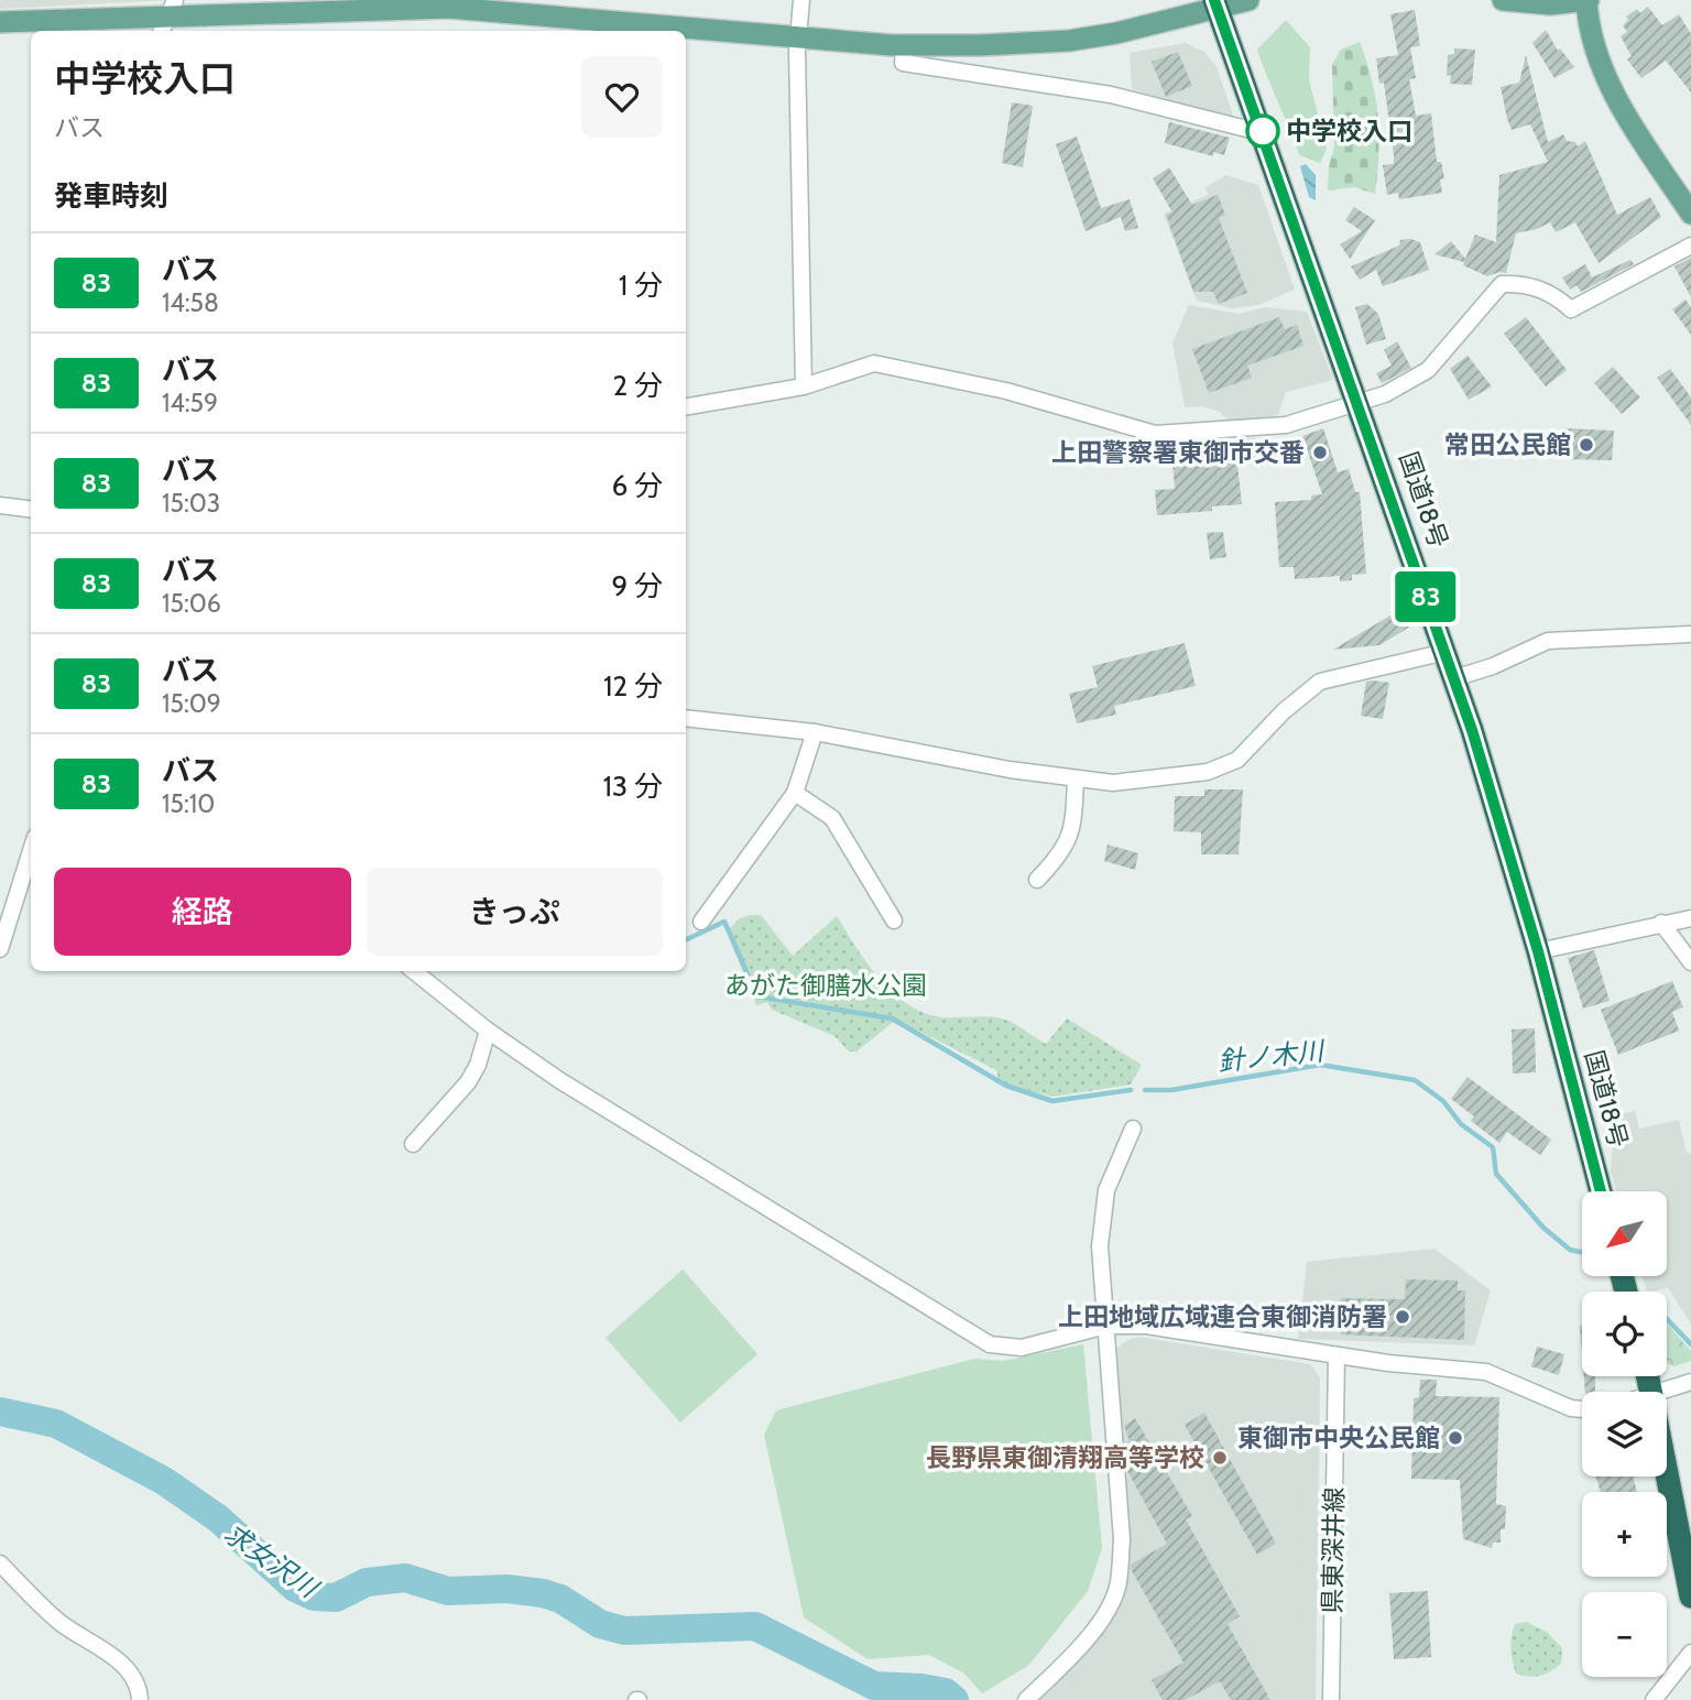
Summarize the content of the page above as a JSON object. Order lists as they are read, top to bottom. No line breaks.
{"streets":{"highway":["国道18号"],"street":["県東深井線"]},"water":["針ノ木川","求女沢川"],"parks":["あがた御膳水公園"],"places":["中学校入口","常田公民館","上田警察署東御市交番","上田地域広域連合東御消防署","東御市中央公民館","長野県東御清翔高等学校"],"lines":["bus line 83"],"north":"bottom left","page":{"on_map":"83","heading":[["中学校入口","バス"],"発車時刻"],"list":[{"mark":"83","name":"バス","note":"14:58","value":"1 分"},{"mark":"83","name":"バス","note":"14:59","value":"2 分"},{"mark":"83","name":"バス","note":"15:03","value":"6 分"},{"mark":"83","name":"バス","note":"15:06","value":"9 分"},{"mark":"83","name":"バス","note":"15:09","value":"12 分"},{"mark":"83","name":"バス","note":"15:10","value":"13 分"}],"buttons":["経路","きっぷ"],"map_buttons":["+","−"]}}
